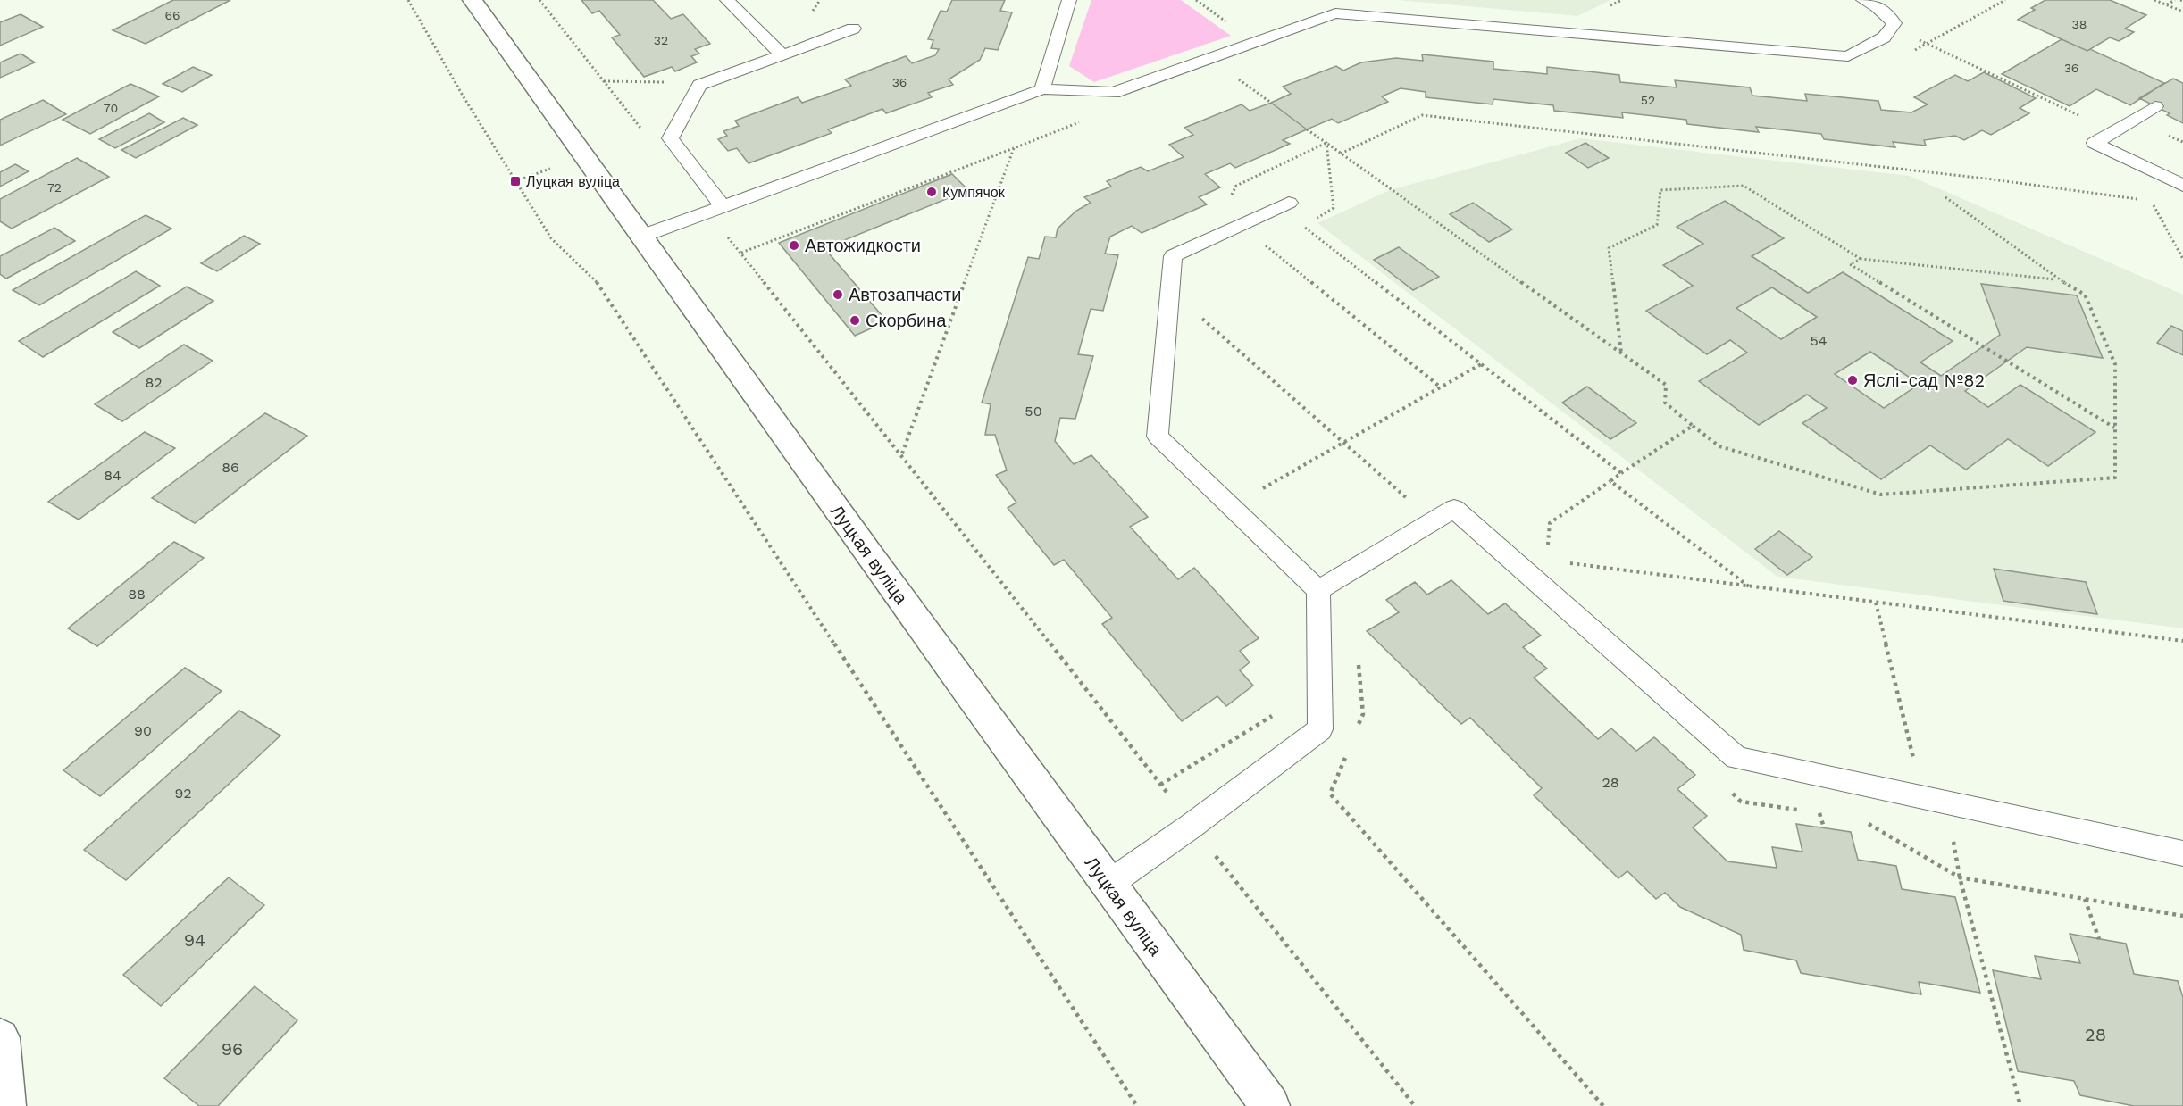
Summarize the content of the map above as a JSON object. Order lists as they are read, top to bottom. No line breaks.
{"streets":{"main road":["Луцкая вуліца"]},"places":{"transit":["Луцкая вуліца"],"other":["Кумпячок","Автожидкости","Автозапчасти","Скорбина","Яслі-сад №82"]},"house_numbers":["66","38","32","36","36","52","70","72","54","82","50","86","84","88","90","28","92","94","28","96"]}
